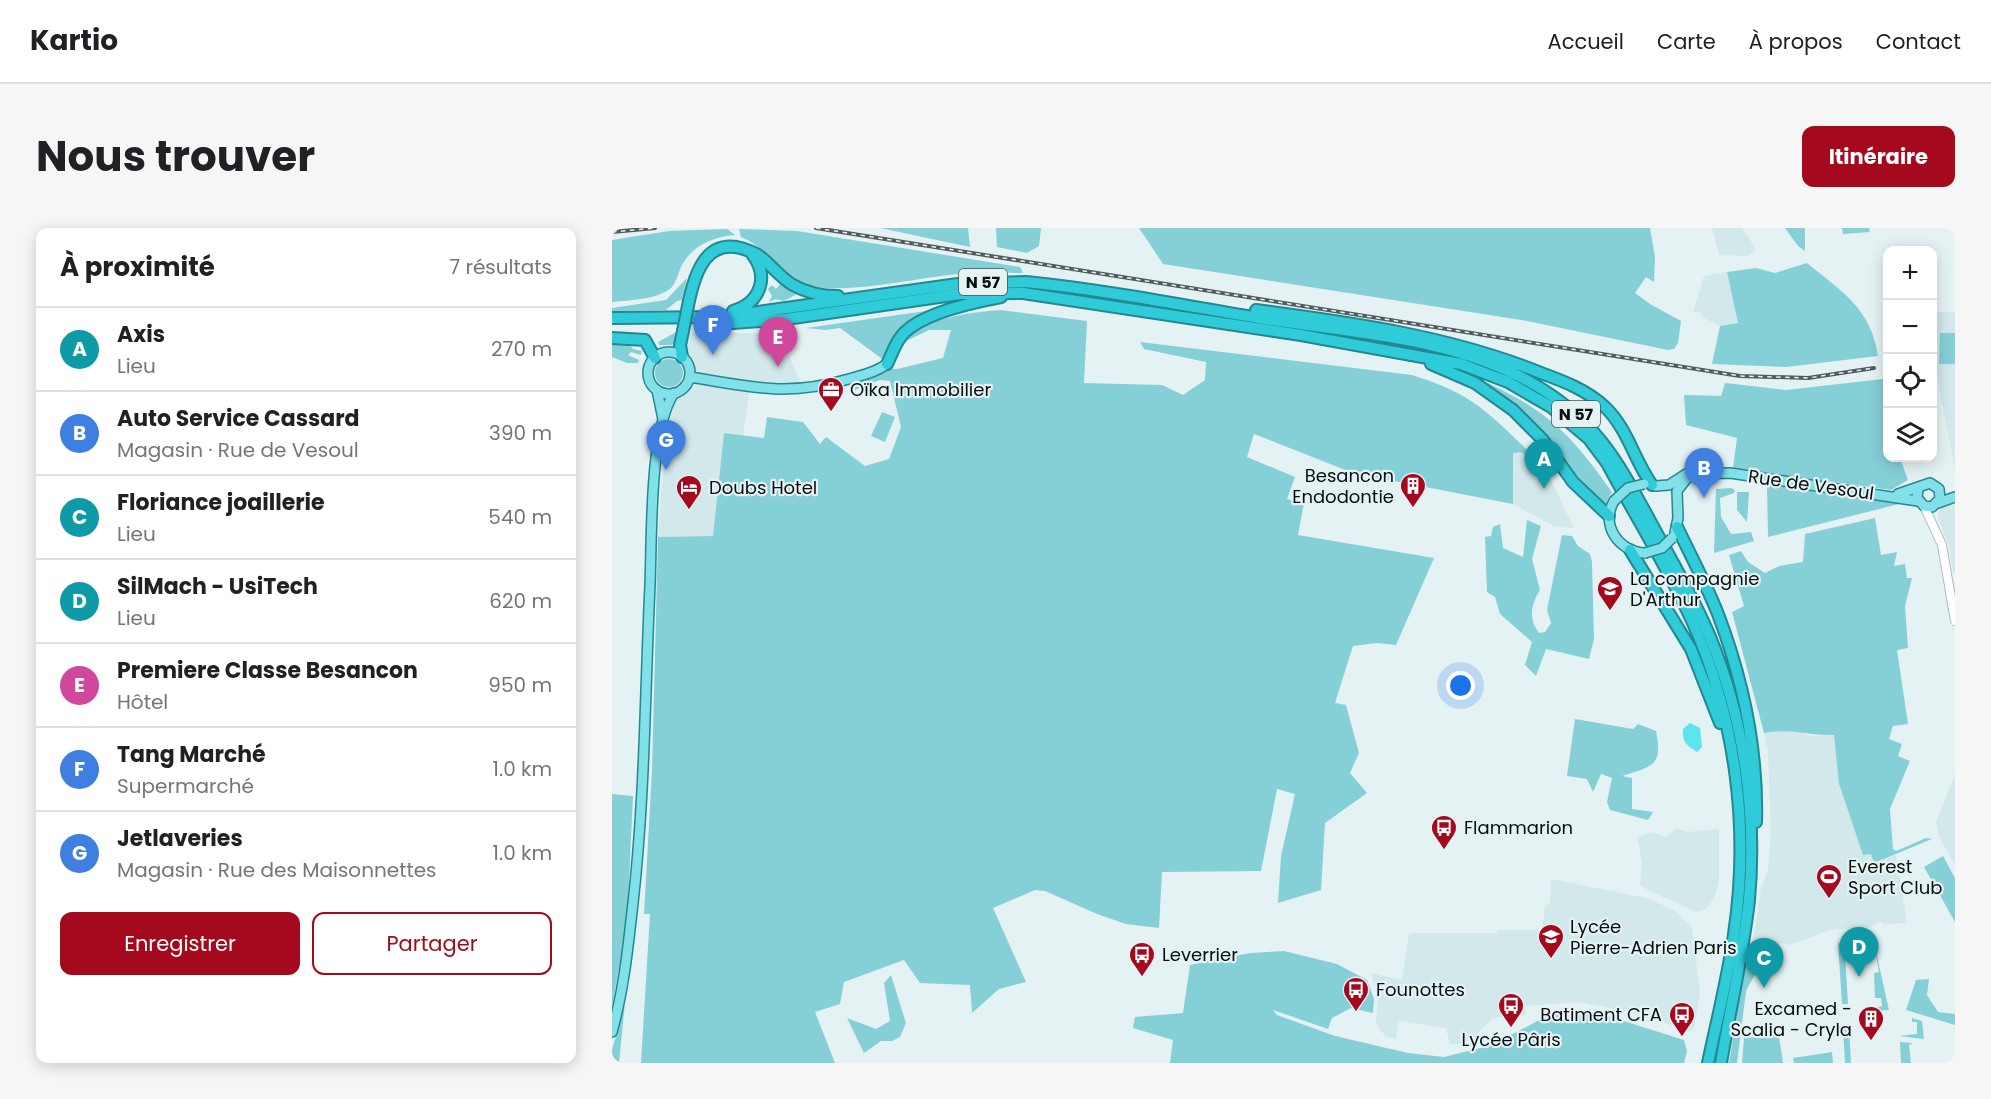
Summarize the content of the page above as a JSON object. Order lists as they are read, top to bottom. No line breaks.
{"streets":{"highway":["N 57"],"main road":["Rue de Vesoul"]},"places":{"office":["Oïka Immobilier"],"building":["Besancon Endodontie","Excamed - Scalia - Cryla"],"hotel":["Doubs Hotel"],"school or university":["La compagnie D'Arthur","Lycée Pierre-Adrien Paris"],"bus stop":["Flammarion","Leverrier","Founottes","Lycée Pâris","Batiment CFA"],"sports":["Everest Sport Club"]},"page":{"header":"Kartio","nav":["Accueil","Carte","À propos","Contact"],"title":"Nous trouver","buttons":["Itinéraire",["Enregistrer","Partager"]],"heading":["À proximité","7 résultats"],"map_buttons":["+","−"],"pins":["F","E","G","A","B","D","C"],"list":[{"mark":"A","name":"Axis","note":"Lieu","value":"270 m"},{"mark":"B","name":"Auto Service Cassard","note":"Magasin · Rue de Vesoul","value":"390 m"},{"mark":"C","name":"Floriance joaillerie","note":"Lieu","value":"540 m"},{"mark":"D","name":"SilMach - UsiTech","note":"Lieu","value":"620 m"},{"mark":"E","name":"Premiere Classe Besancon","note":"Hôtel","value":"950 m"},{"mark":"F","name":"Tang Marché","note":"Supermarché","value":"1.0 km"},{"mark":"G","name":"Jetlaveries","note":"Magasin · Rue des Maisonnettes","value":"1.0 km"}]}}
